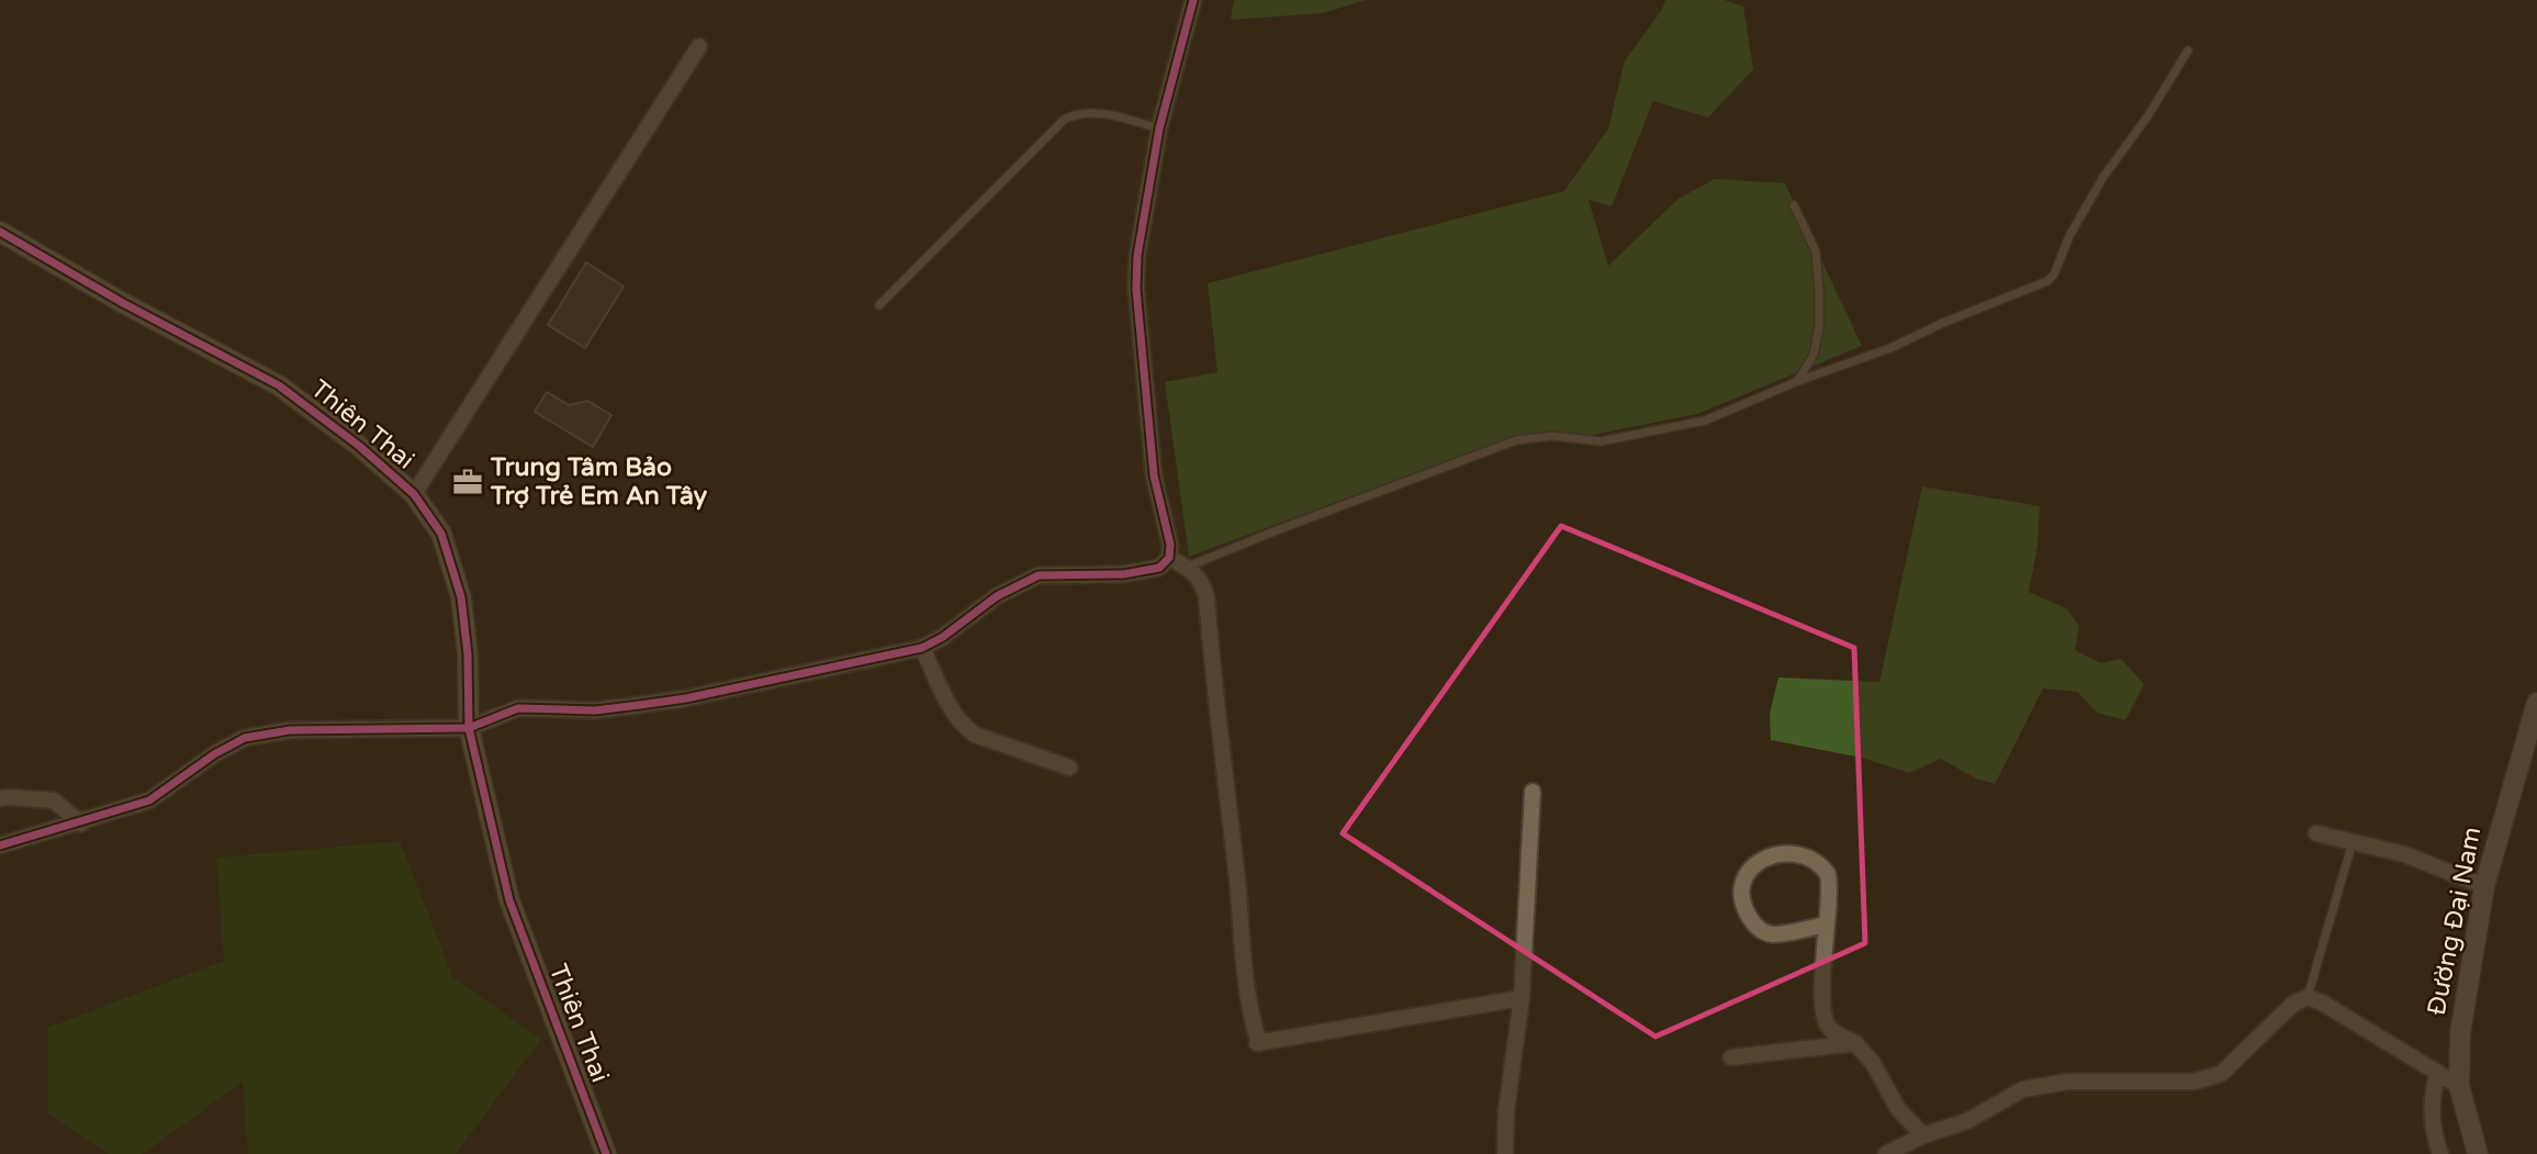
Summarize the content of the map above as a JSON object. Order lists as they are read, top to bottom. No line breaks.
{"streets":{"street":["Thiên Thai","Đường Đại Nam"]},"places":{"office":["Trung Tâm Bảo Trợ Trẻ Em An Tây"]}}
